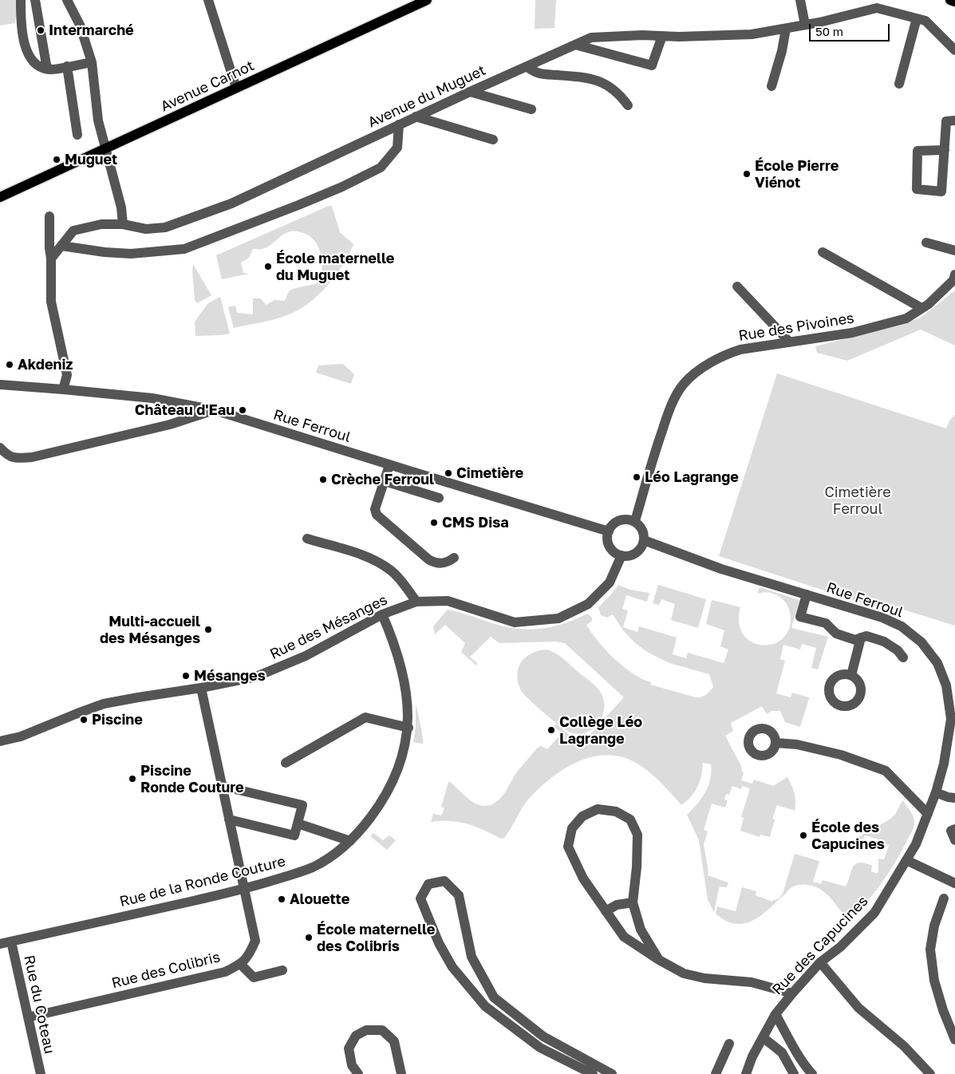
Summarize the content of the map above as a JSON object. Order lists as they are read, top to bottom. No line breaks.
{"streets":{"main road":["Avenue Carnot"],"street":["Avenue du Muguet","Rue des Pivoines","Rue Ferroul","Rue des Mésanges","Rue de la Ronde Couture","Rue des Capucines","Rue des Colibris","Rue du Coteau"]},"crossings":[["Rue des Pivoines","Rue Ferroul"],["Rue des Pivoines","Rue des Mésanges"],["Rue Ferroul","Rue des Mésanges"],["Rue Ferroul","Rue des Capucines"],["Rue des Mésanges","Rue de la Ronde Couture"],["Rue des Mésanges","Rue des Colibris"],["Rue de la Ronde Couture","Rue des Colibris"],["Rue de la Ronde Couture","Rue du Coteau"],["Rue des Colibris","Rue du Coteau"]],"parks":["Cimetière Ferroul"],"places":["Intermarché","Muguet","École Pierre Viénot","École maternelle du Muguet","Akdeniz","Château d'Eau","Cimetière","Léo Lagrange","Crèche Ferroul","CMS Disa","Multi-accueil des Mésanges","Mésanges","Piscine","Collège Léo Lagrange","Piscine Ronde Couture","École des Capucines","Alouette","École maternelle des Colibris"],"scale_bar":"50 m"}
